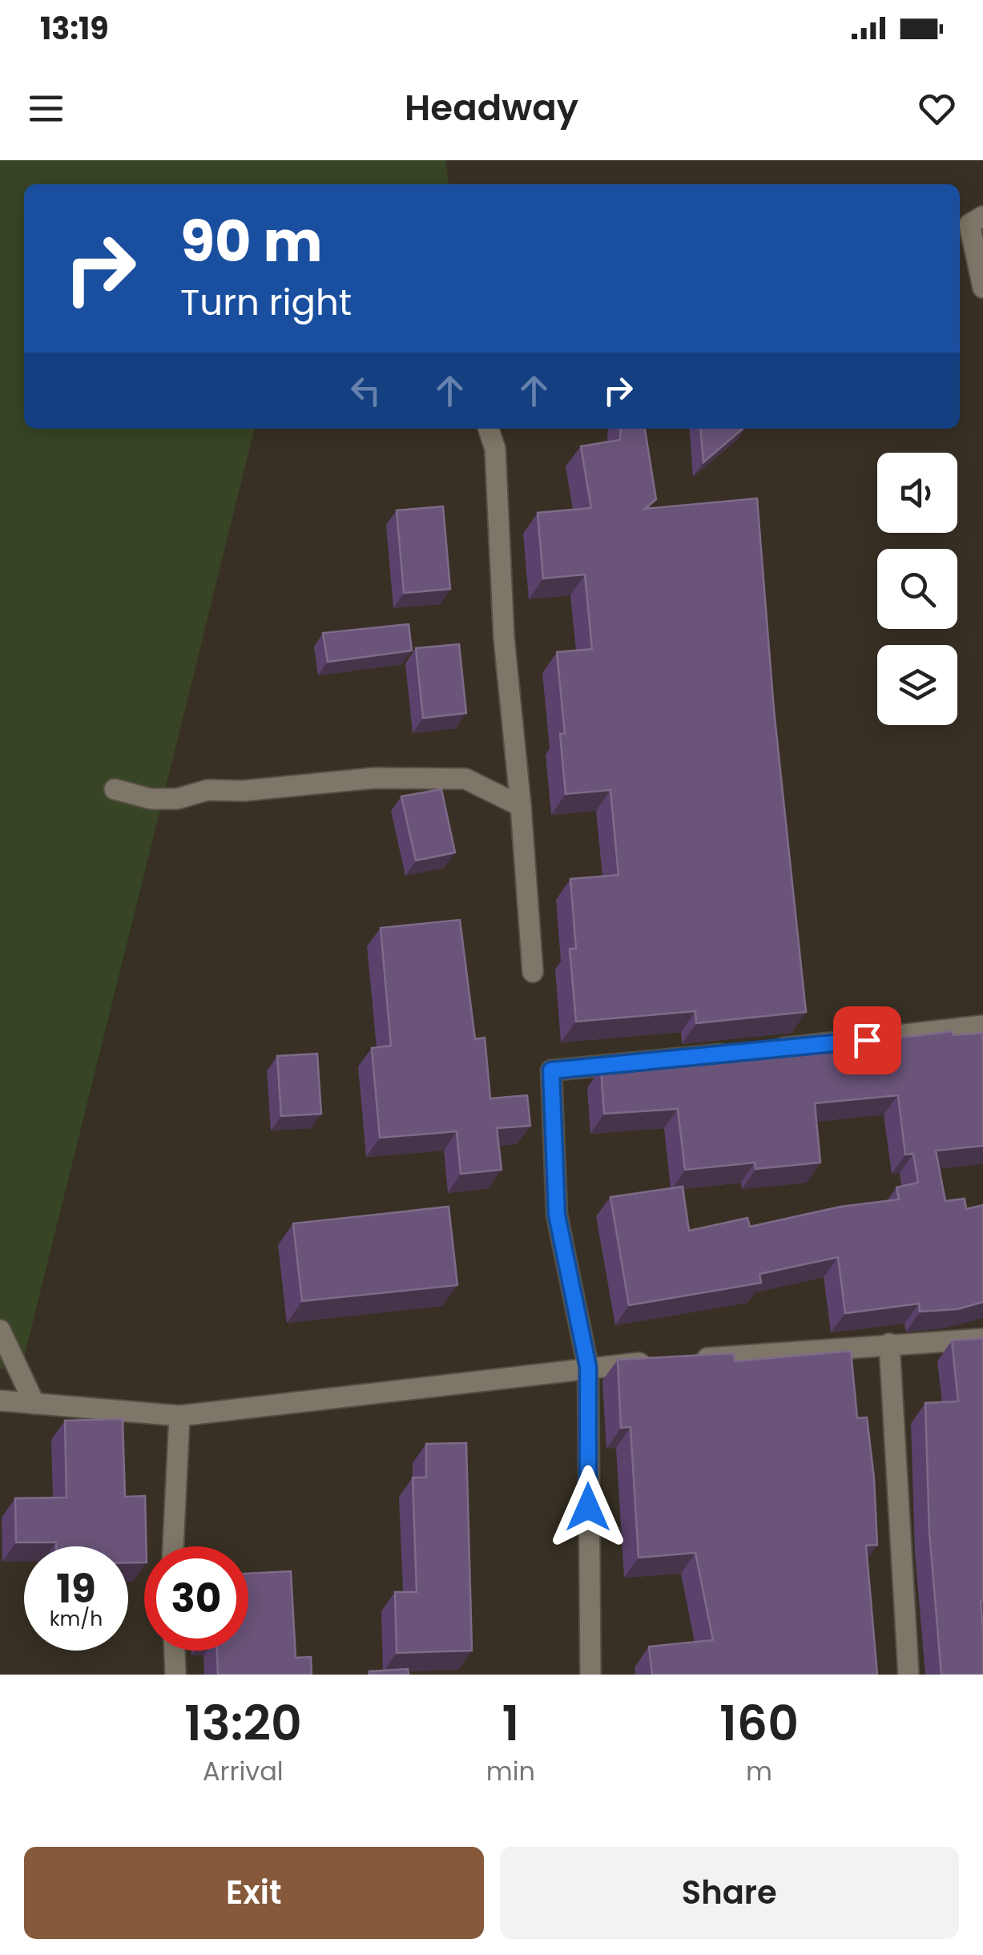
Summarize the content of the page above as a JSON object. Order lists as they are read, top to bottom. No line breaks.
{"page":{"status":"13:19","header":"Headway","turn":["90 m","Turn right"],"speed":"19 km/h","limit":"30","eta":["13:20","Arrival","1","min","160","m"],"buttons":["Exit","Share"]}}
